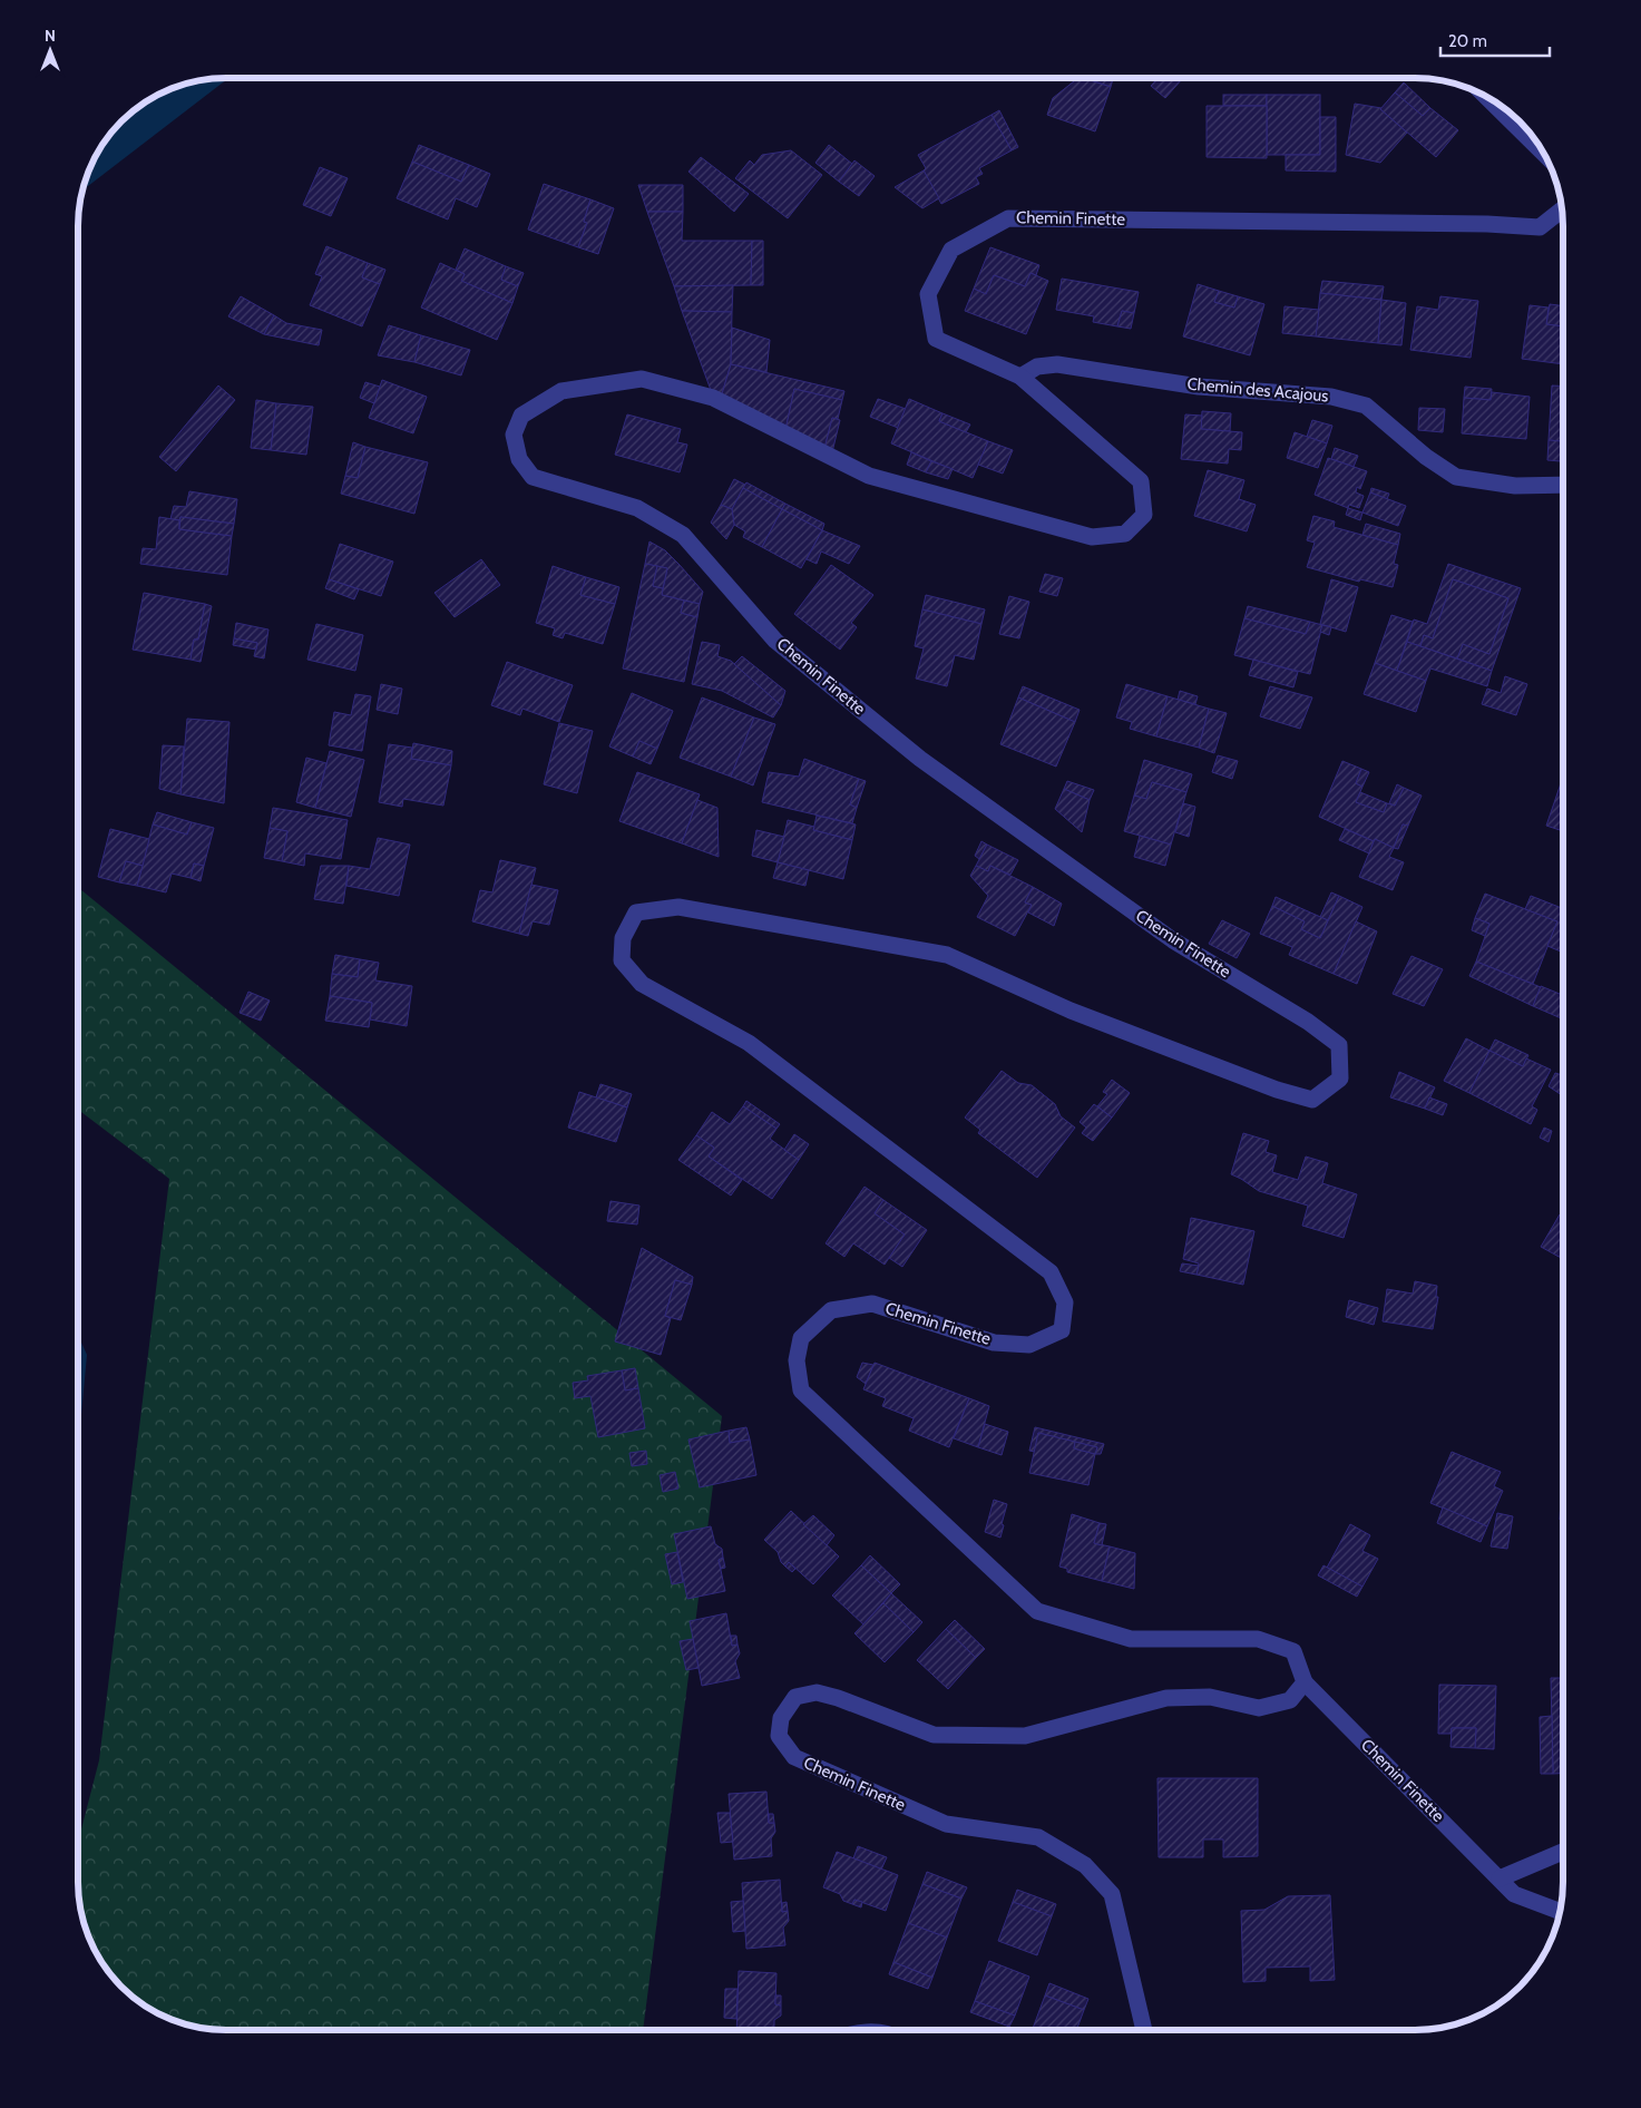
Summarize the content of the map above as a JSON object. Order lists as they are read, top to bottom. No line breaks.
{"streets":{"street":["Chemin Finette","Chemin des Acajous"]},"crossings":[["Chemin Finette","Chemin des Acajous"]],"scale_bar":"20 m","north":"top"}
